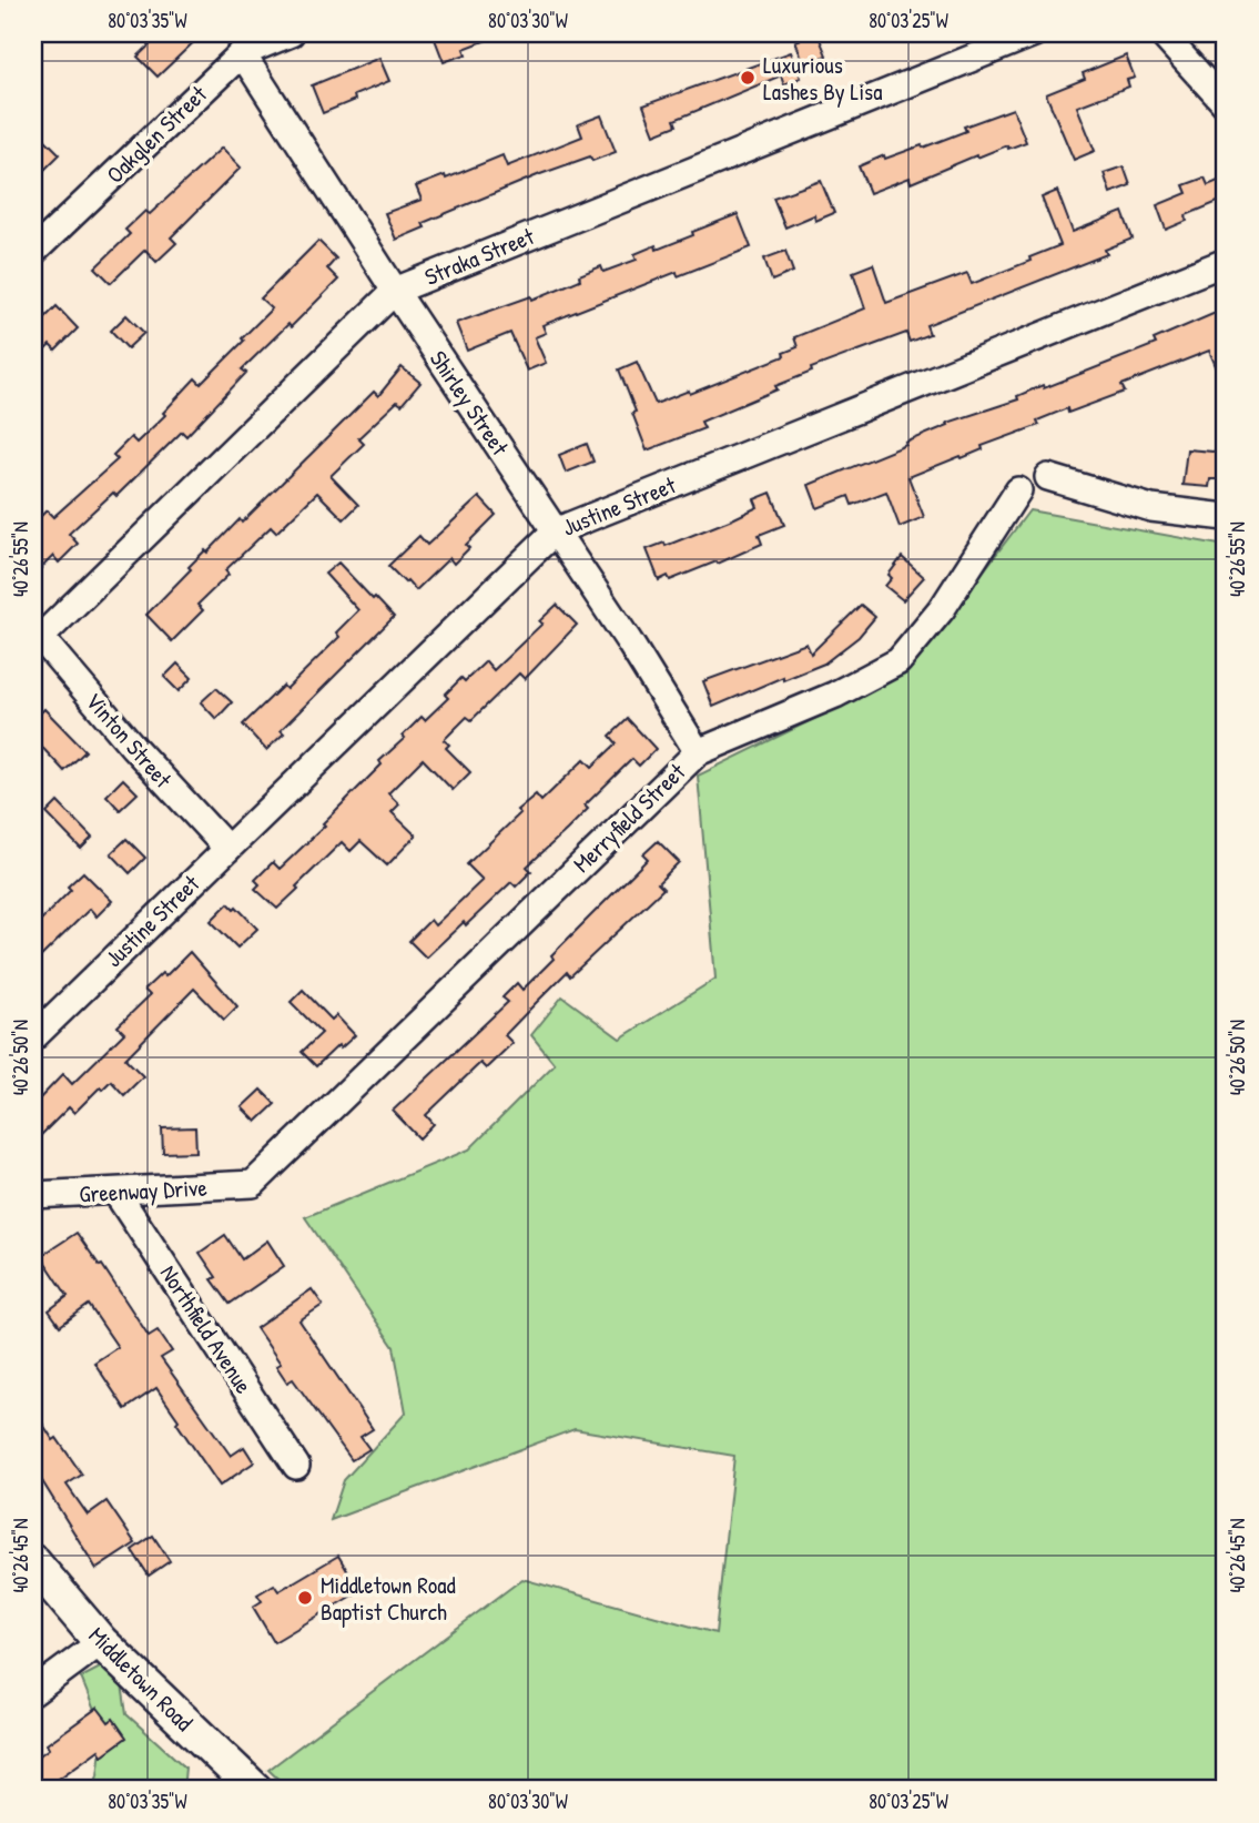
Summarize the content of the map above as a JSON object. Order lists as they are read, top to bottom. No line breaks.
{"streets":{"street":["Oakglen Street","Straka Street","Shirley Street","Justine Street","Vinton Street","Merryfield Street","Greenway Drive","Northfield Avenue","Middletown Road"]},"crossings":[["Oakglen Street","Shirley Street"],["Straka Street","Shirley Street"],["Straka Street","Vinton Street"],["Shirley Street","Justine Street"],["Shirley Street","Merryfield Street"],["Justine Street","Vinton Street"],["Merryfield Street","Greenway Drive"],["Greenway Drive","Northfield Avenue"]],"places":["Luxurious Lashes By Lisa","Middletown Road Baptist Church"],"coordinates":["80°03'35\"W","80°03'30\"W","80°03'25\"W","40°26'55\"N","40°26'50\"N","40°26'45\"N"]}
